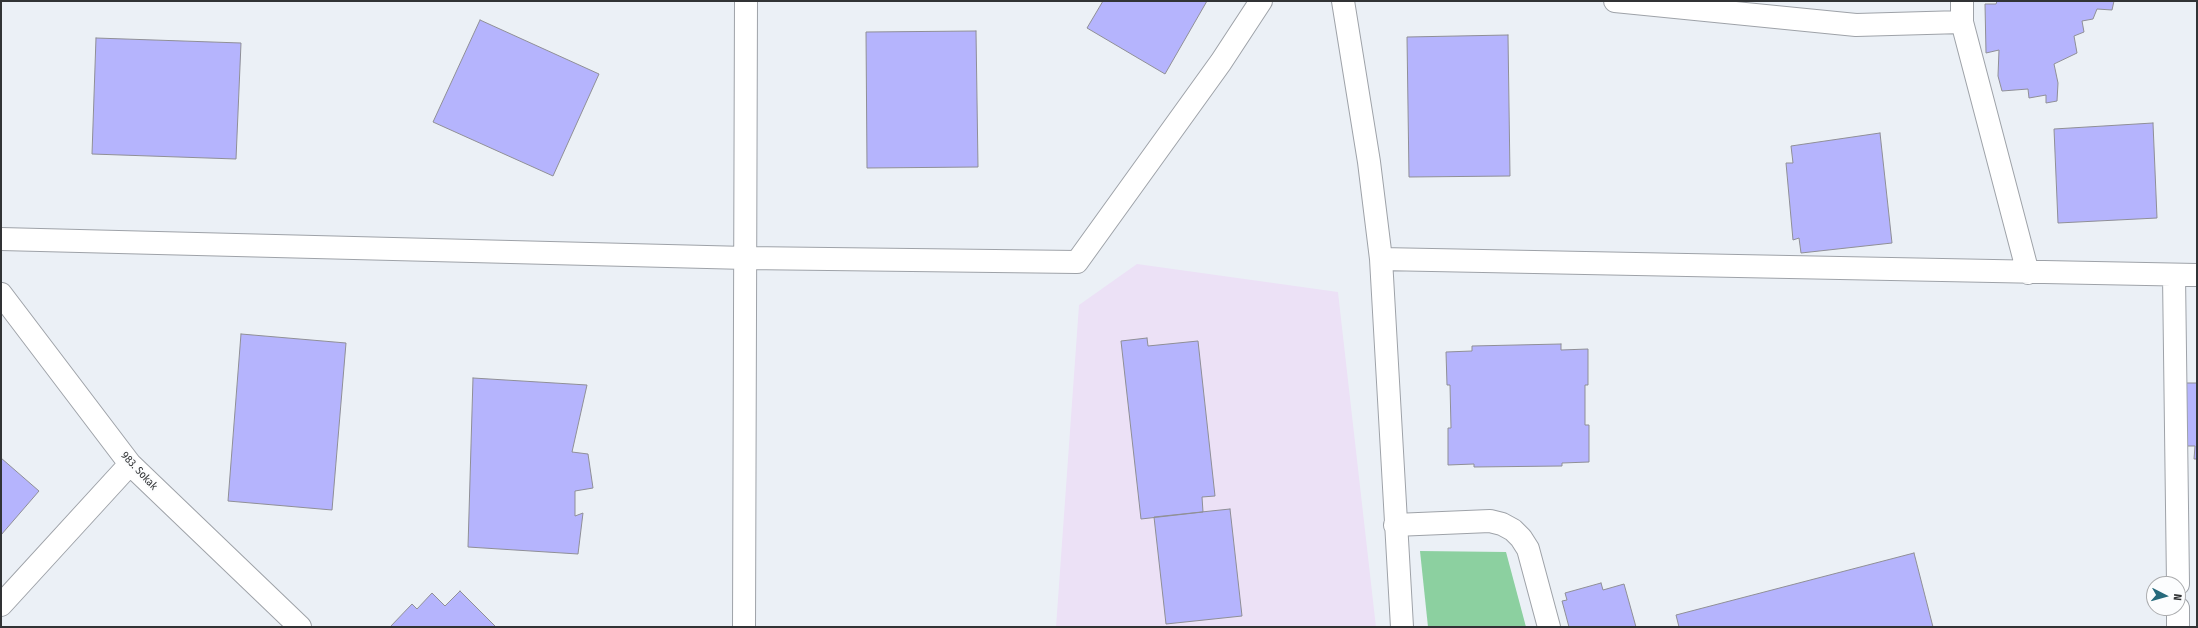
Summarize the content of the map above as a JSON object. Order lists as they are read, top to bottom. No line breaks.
{"streets":{"street":["983. Sokak"]},"north":"right"}
